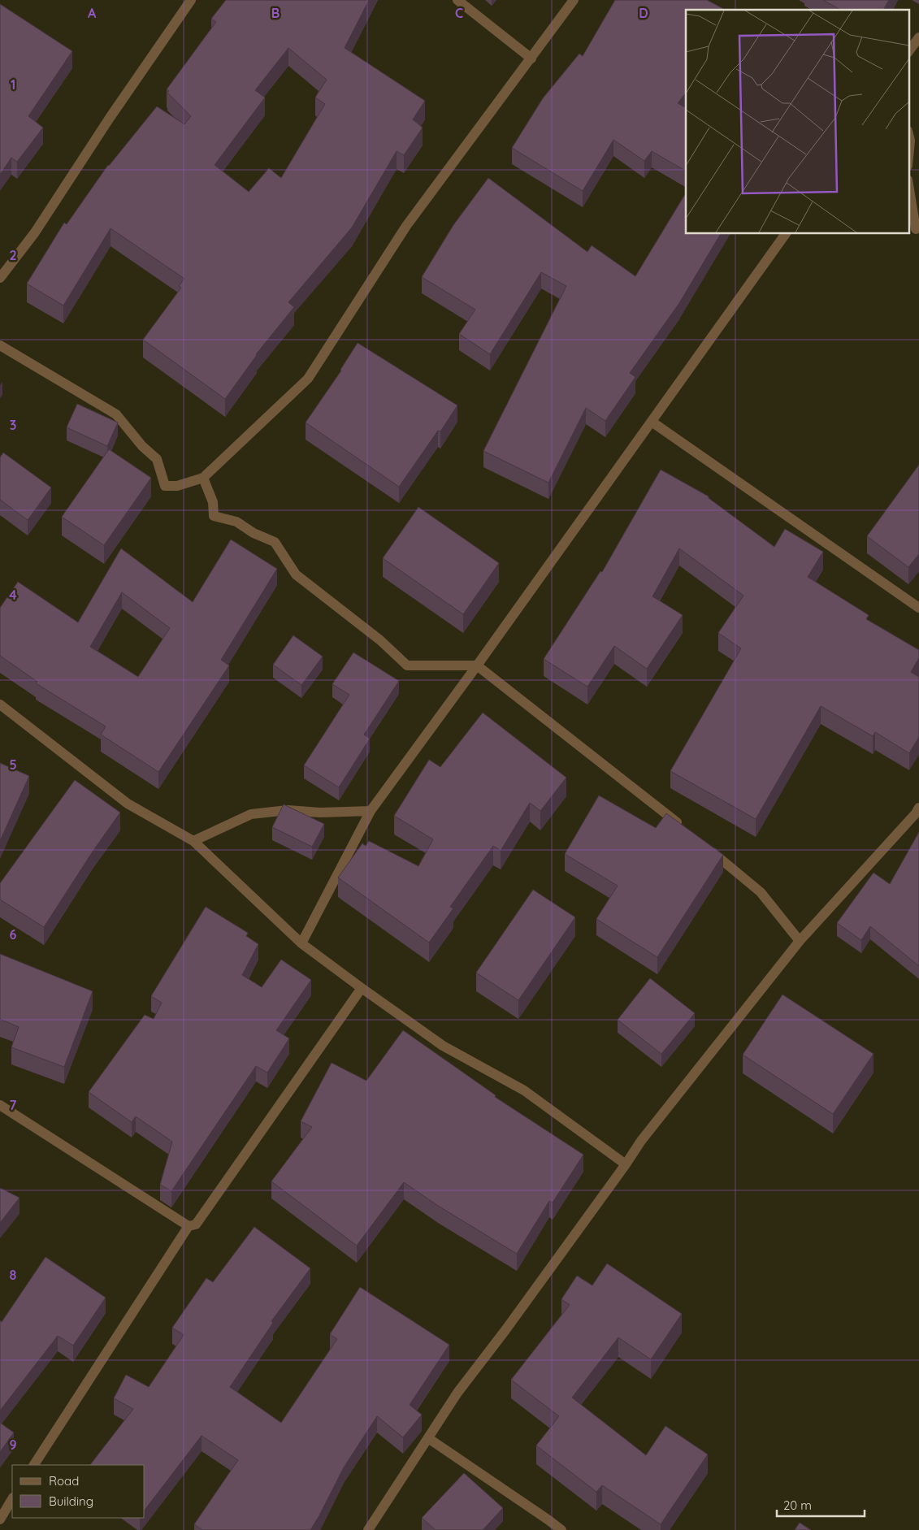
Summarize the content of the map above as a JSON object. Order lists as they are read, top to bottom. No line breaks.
{"legend":["Road","Building"],"scale_bar":"20 m","grid":{"columns":["A","B","C","D"],"rows":["1","2","3","4","5","6","7","8","9"]}}
